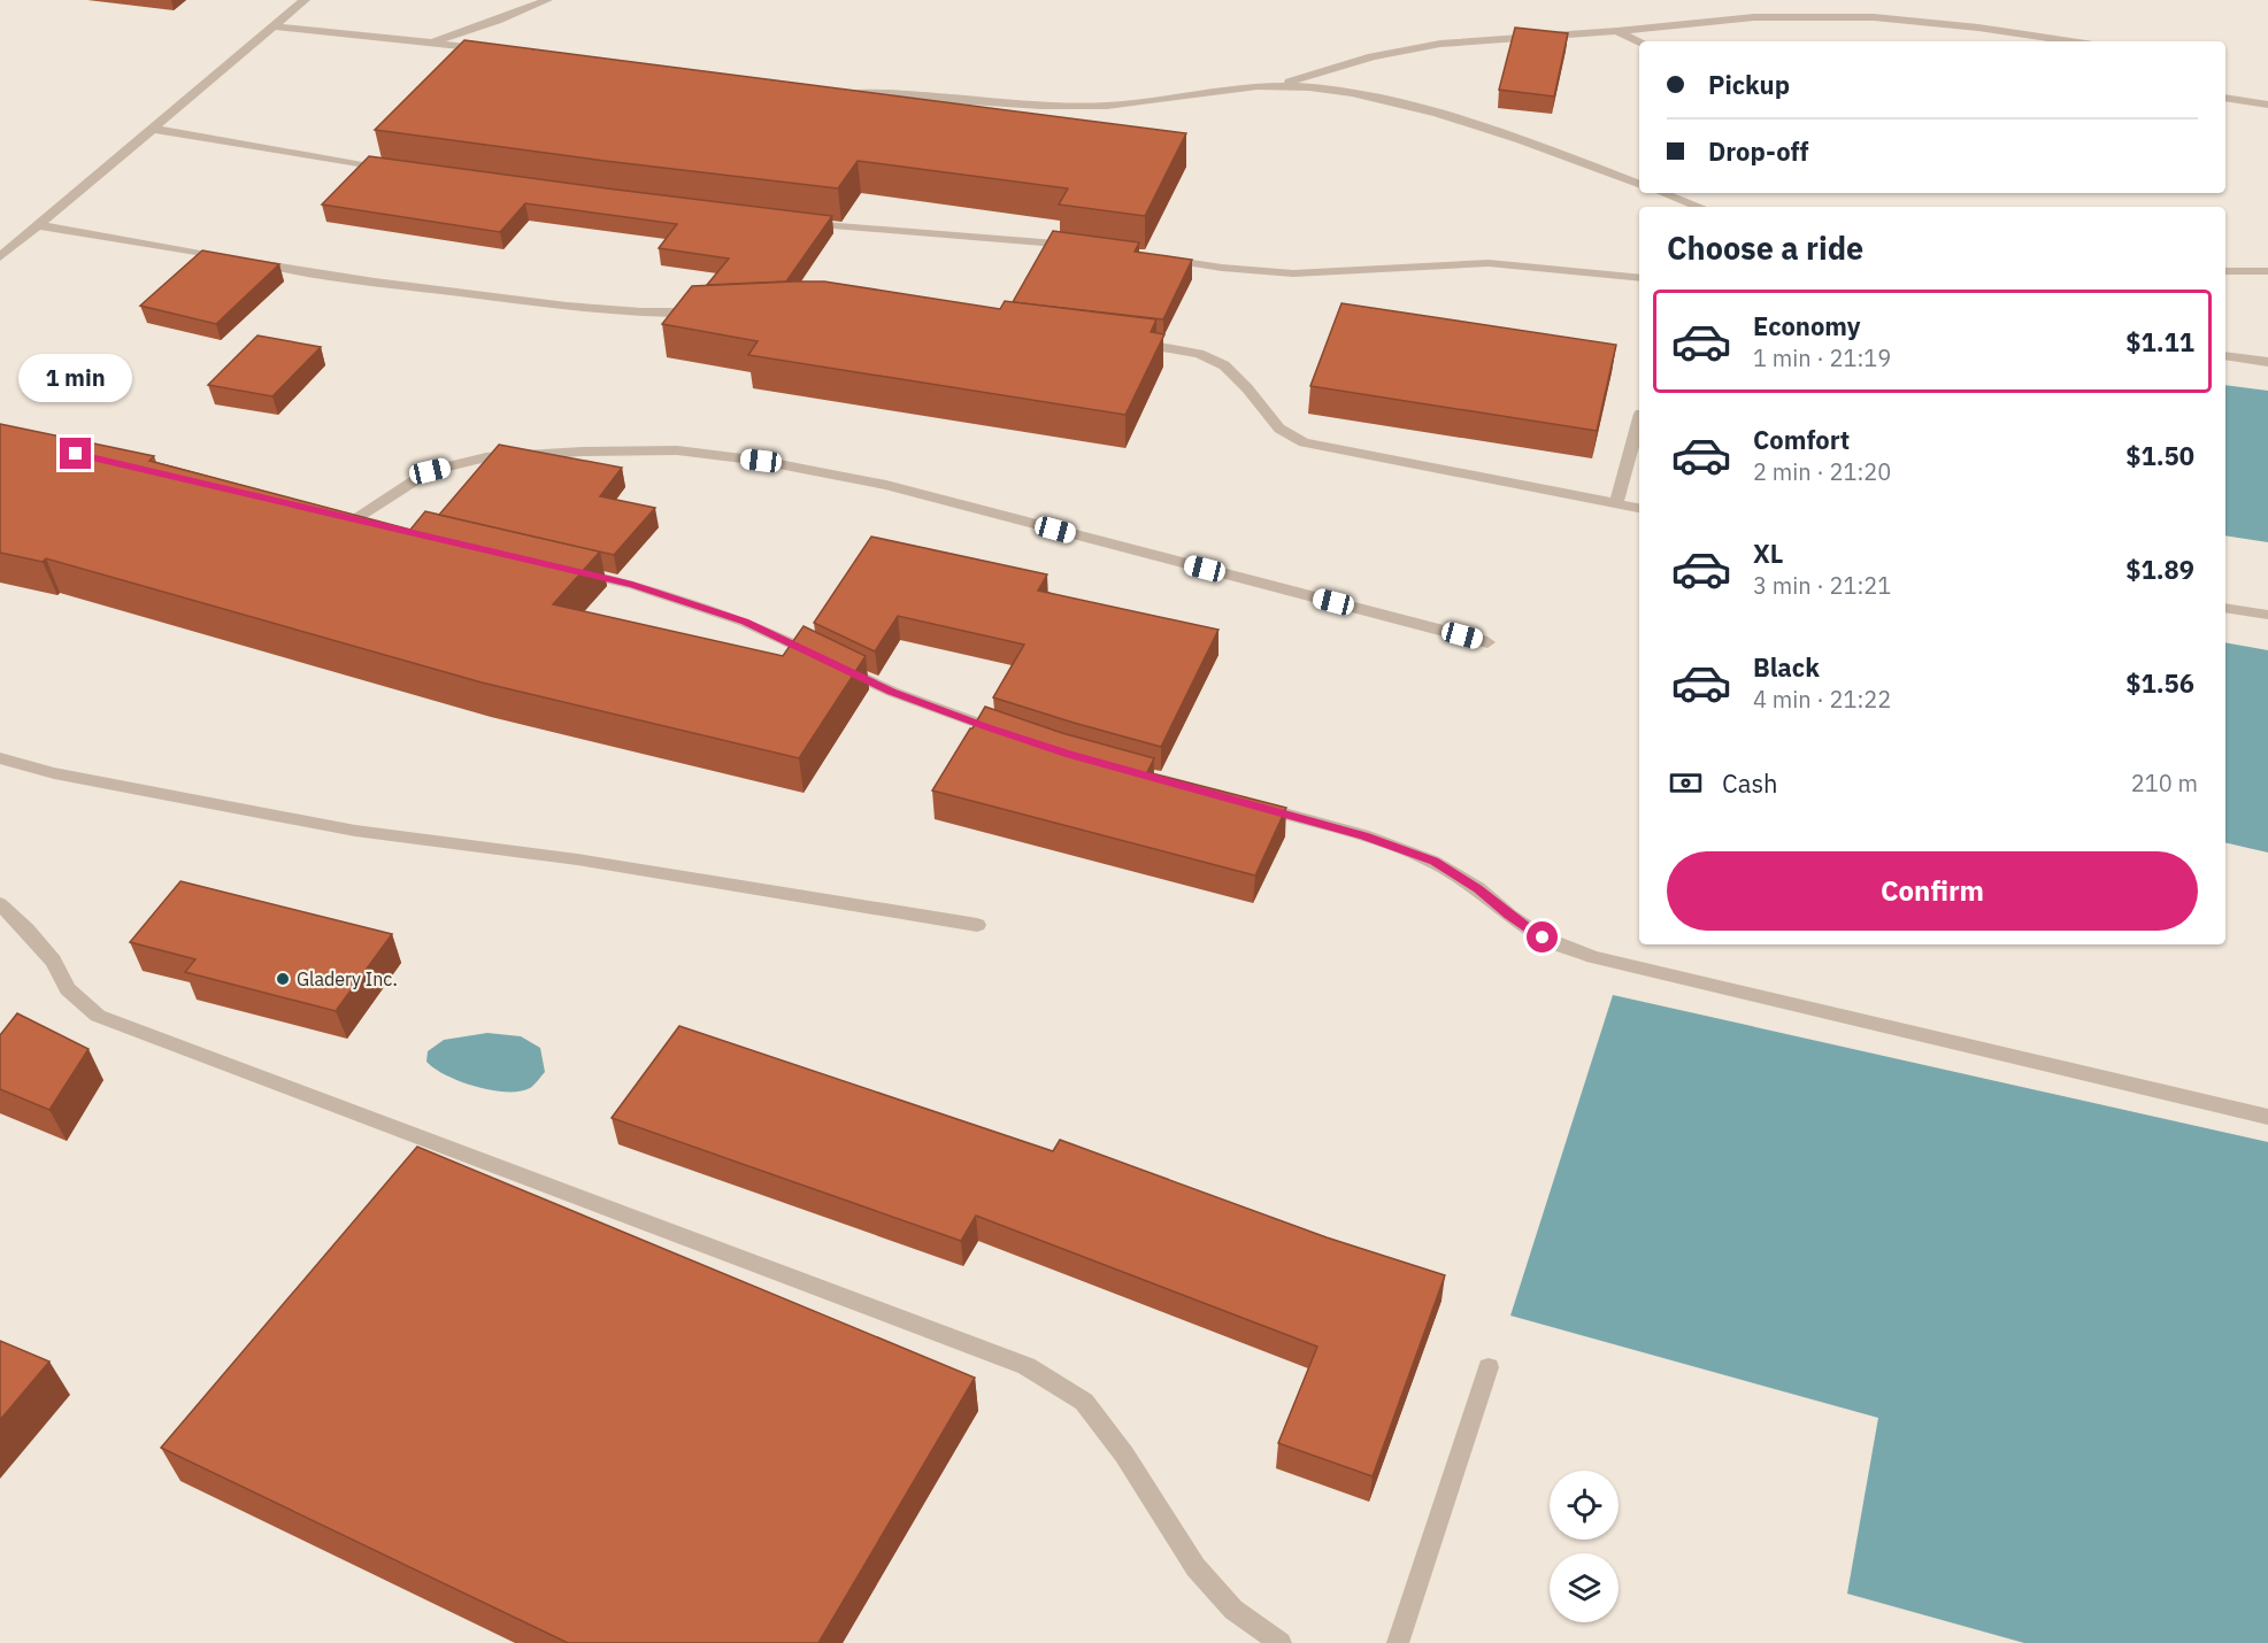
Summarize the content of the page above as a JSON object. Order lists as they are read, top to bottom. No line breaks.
{"places":["Gladery Inc."],"page":{"banner":["Pickup","Drop-off"],"heading":"Choose a ride","list":[{"name":"Economy","note":"1 min · 21:19","value":"$1.11"},{"name":"Comfort","note":"2 min · 21:20","value":"$1.50"},{"name":"XL","note":"3 min · 21:21","value":"$1.89"},{"name":"Black","note":"4 min · 21:22","value":"$1.56"}],"bubble":"1 min","pay":["Cash","210 m"],"buttons":"Confirm"}}
